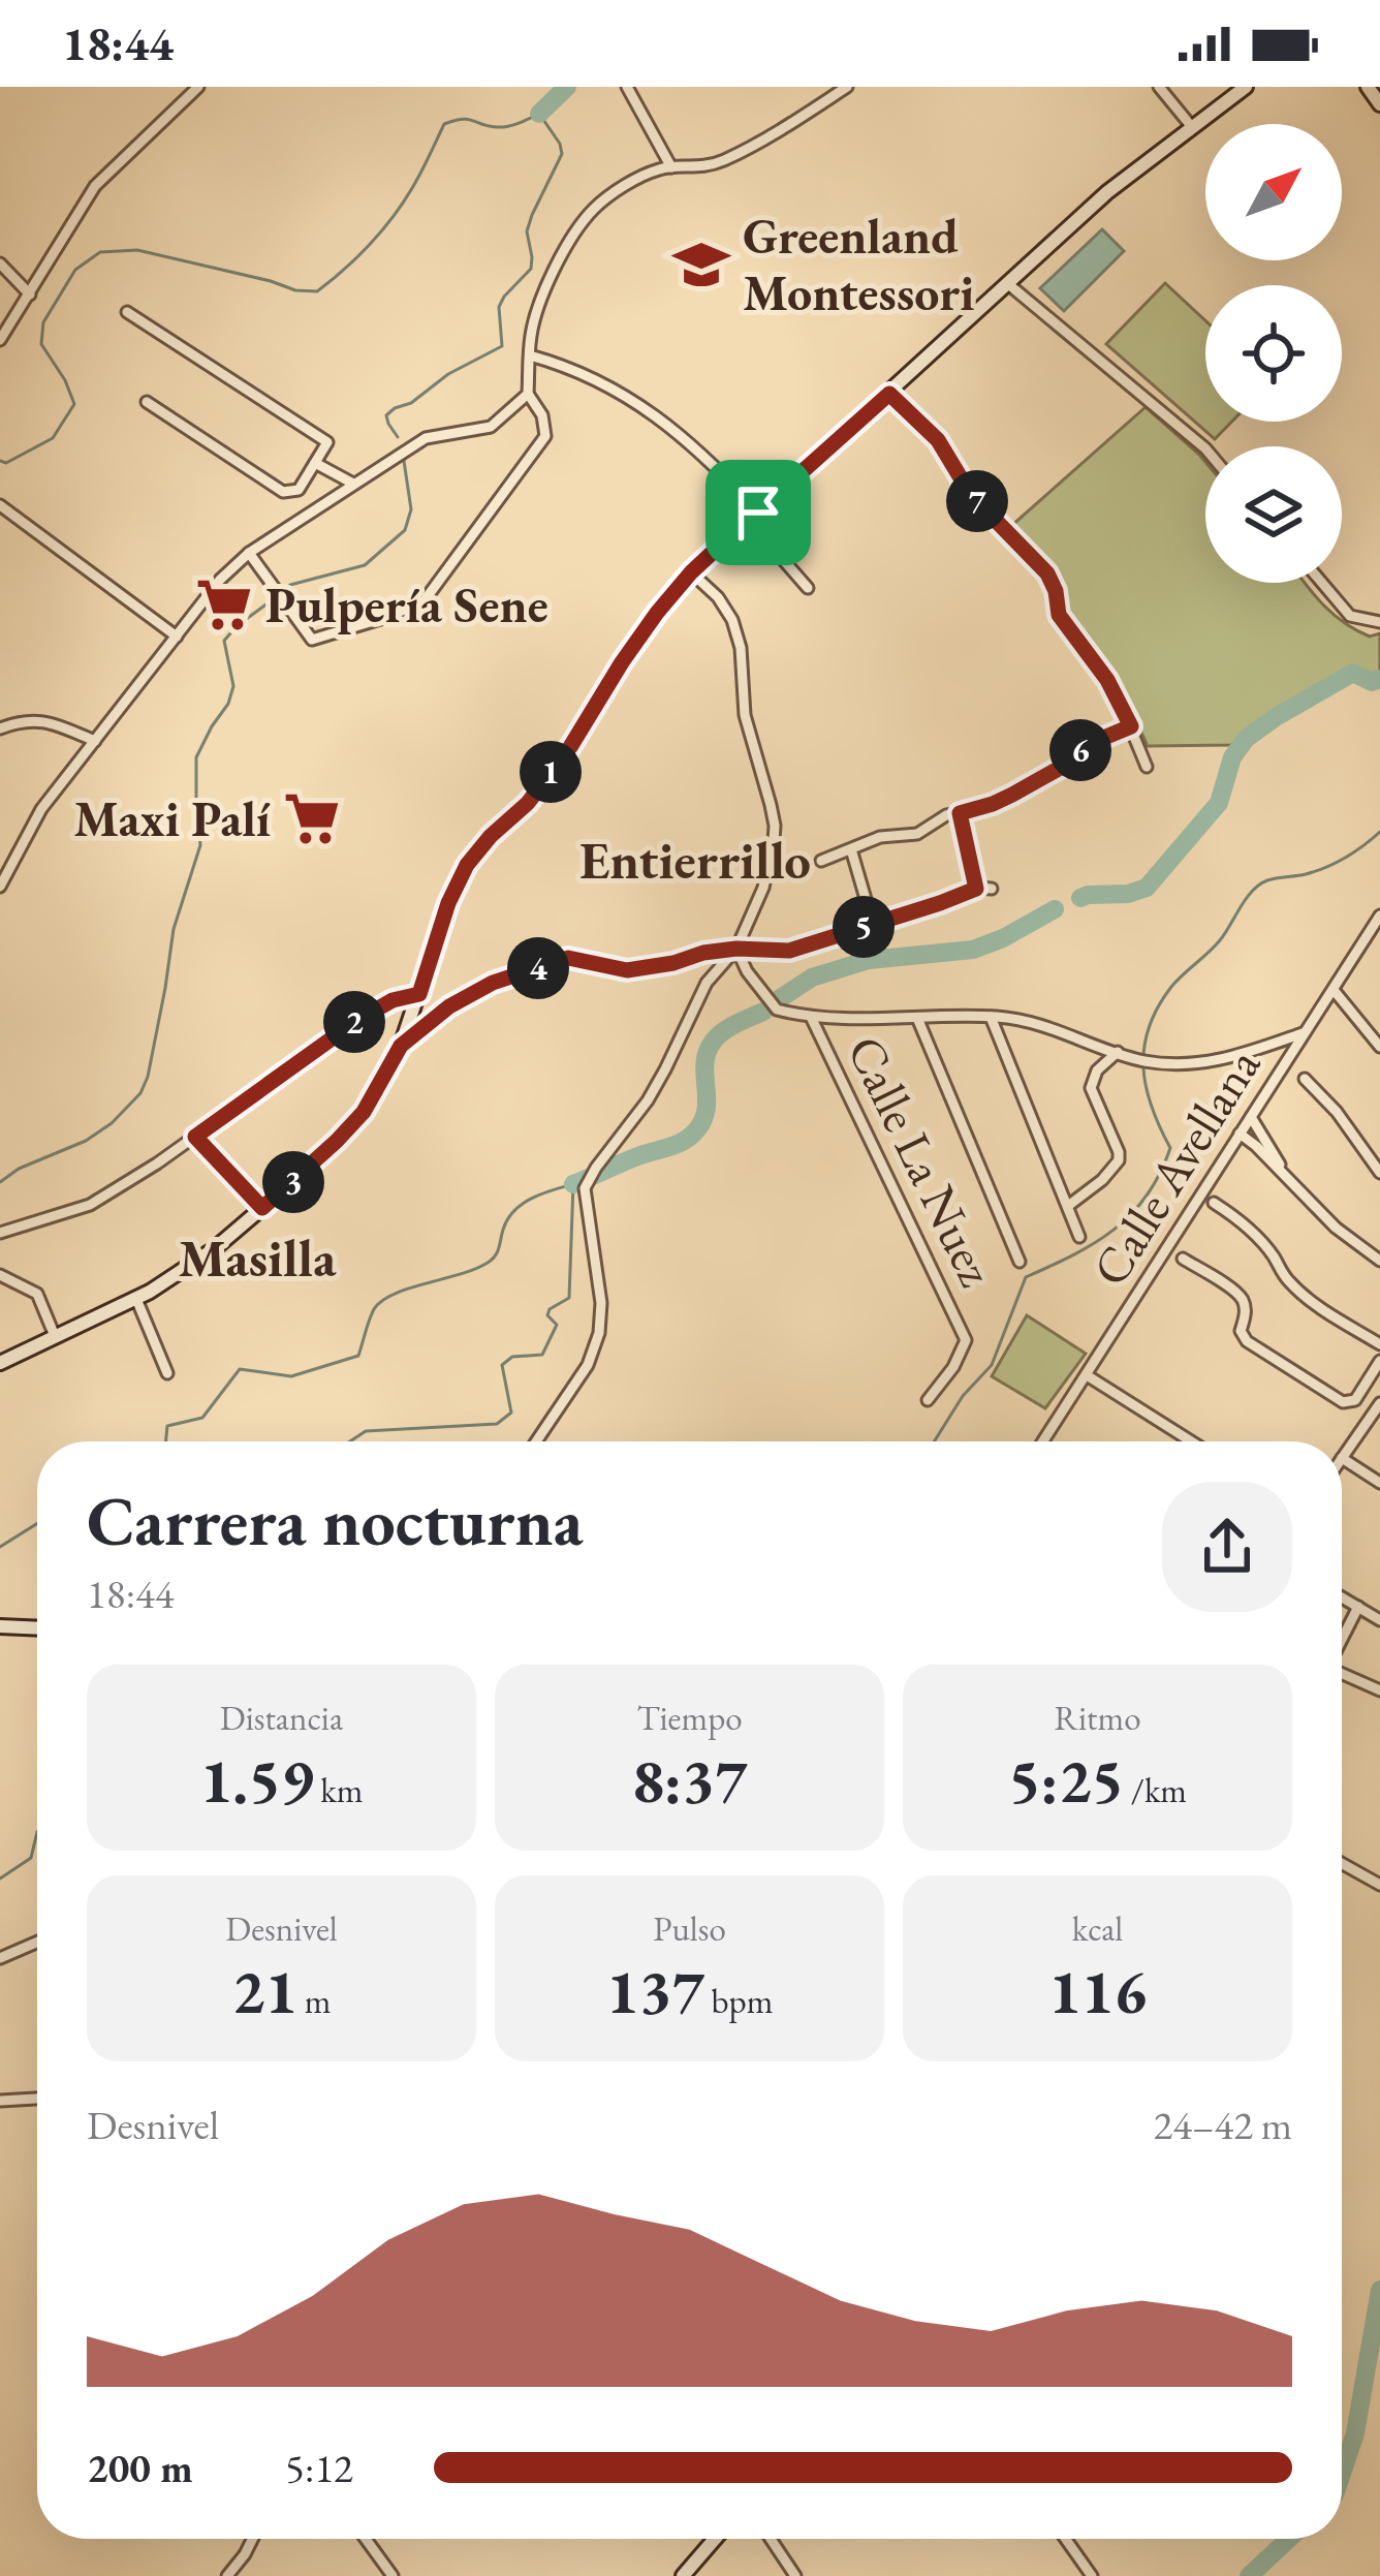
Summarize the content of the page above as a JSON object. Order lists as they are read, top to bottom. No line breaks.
{"streets":{"street":["Calle La Nuez","Calle Avellana"]},"districts":["Entierrillo","Masilla"],"places":{"school or university":["Greenland Montessori"],"supermarket":["Pulpería Sene","Maxi Palí"]},"north":"top right","page":{"status":"18:44","pins":["7","6","1","5","4","2","3"],"heading":["Carrera nocturna","18:44"],"stats":[["Distancia","1.59 km"],["Tiempo","8:37"],["Ritmo","5:25 /km"],["Desnivel","21 m"],["Pulso","137 bpm"],["kcal","116"]],"chart":["Desnivel","24–42 m"],"list":[{"name":"200 m","note":"5:12"}]}}
